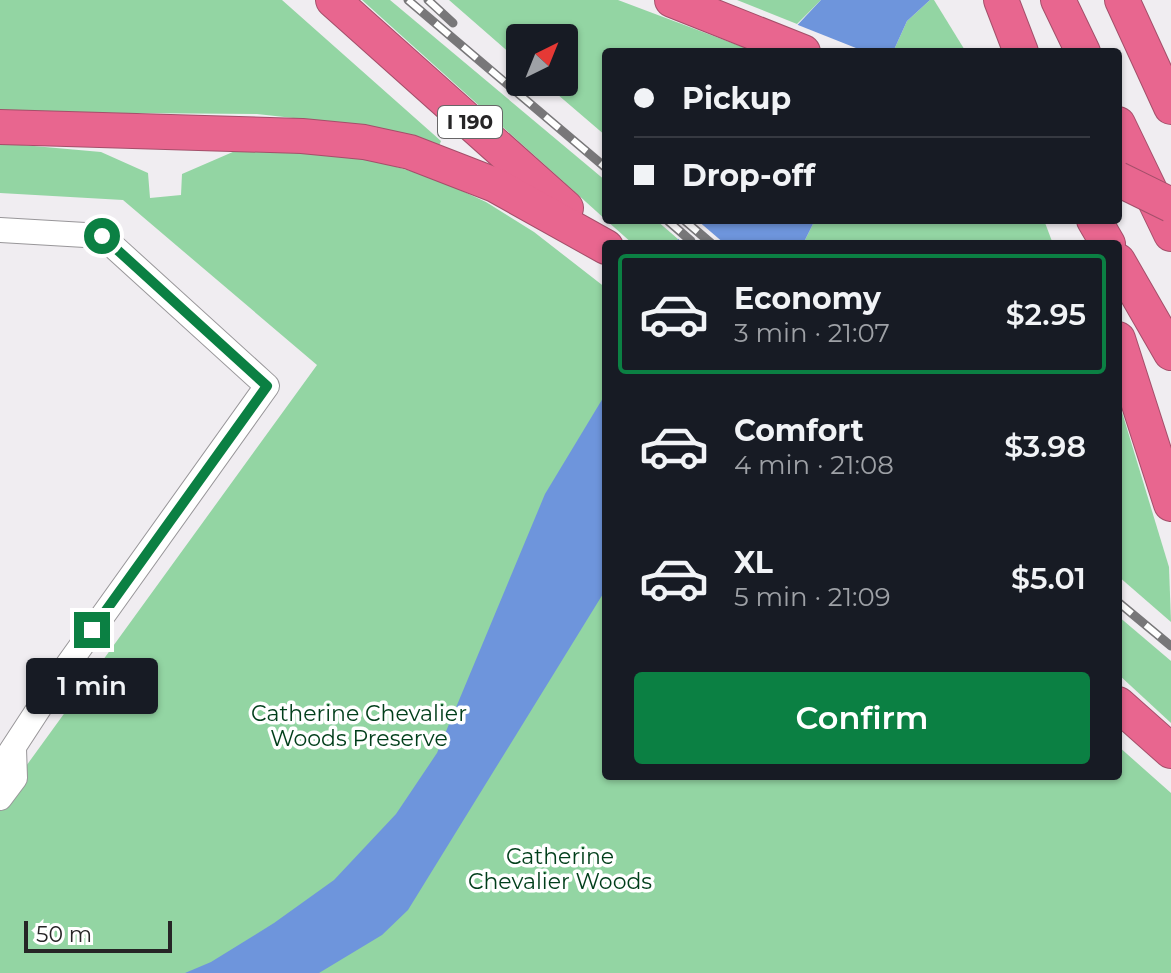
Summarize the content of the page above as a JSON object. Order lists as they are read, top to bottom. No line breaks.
{"streets":{"highway":["I 190"]},"parks":["Catherine Chevalier Woods Preserve","Catherine Chevalier Woods"],"scale_bar":"50 m","north":"top right","page":{"banner":["Pickup","Drop-off"],"list":[{"name":"Economy","note":"3 min · 21:07","value":"$2.95"},{"name":"Comfort","note":"4 min · 21:08","value":"$3.98"},{"name":"XL","note":"5 min · 21:09","value":"$5.01"}],"buttons":"Confirm","bubble":"1 min","scale":"50 m"}}
